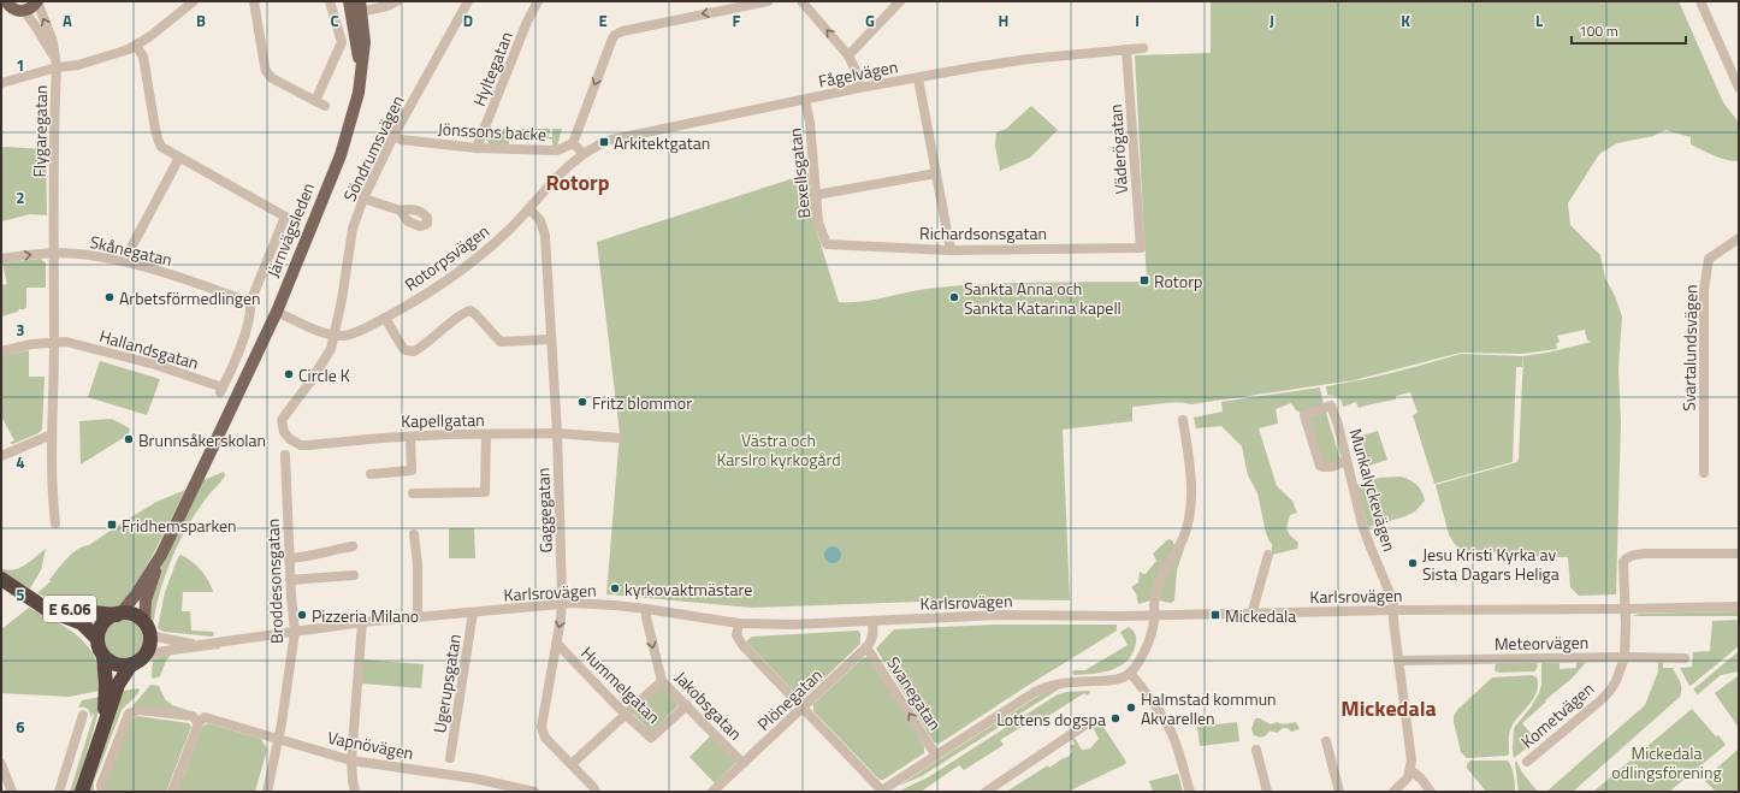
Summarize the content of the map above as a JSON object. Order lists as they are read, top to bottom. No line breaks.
{"streets":{"highway":["E 6.06"],"main road":["Järnvägsleden"],"street":["Hyltegatan","Fågelvägen","Flygaregatan","Jönssons backe","Söndrumsvägen","Väderögatan","Bexellsgatan","Richardsonsgatan","Skånegatan","Rotorpsvägen","Svartalundsvägen","Hallandsgatan","Kapellgatan","Munkalyckevägen","Gaggegatan","Broddesonsgatan","Karlsrovägen","Meteorvägen","Ugerupsgatan","Hummelgatan","Svanegatan","Plönegatan","Jakobsgatan","Kometvägen","Vapnövägen"]},"crossings":[["Hyltegatan","Jönssons backe"],["Fågelvägen","Väderögatan"],["Fågelvägen","Bexellsgatan"],["Fågelvägen","Rotorpsvägen"],["Flygaregatan","Skånegatan"],["Flygaregatan","Hallandsgatan"],["Jönssons backe","Söndrumsvägen"],["Söndrumsvägen","Rotorpsvägen"],["Söndrumsvägen","Kapellgatan"],["Väderögatan","Richardsonsgatan"],["Bexellsgatan","Richardsonsgatan"],["Järnvägsleden","Rotorpsvägen"],["Järnvägsleden","Karlsrovägen"],["Järnvägsleden","E 6.06"],["Skånegatan","Hallandsgatan"],["Rotorpsvägen","Gaggegatan"],["Kapellgatan","Gaggegatan"],["Munkalyckevägen","Karlsrovägen"],["Munkalyckevägen","Meteorvägen"],["Gaggegatan","Karlsrovägen"],["Gaggegatan","Hummelgatan"],["Broddesonsgatan","Karlsrovägen"],["Broddesonsgatan","Vapnövägen"],["Karlsrovägen","E 6.06"],["Karlsrovägen","Ugerupsgatan"],["Karlsrovägen","Jakobsgatan"],["Karlsrovägen","Kometvägen"],["Meteorvägen","Kometvägen"],["Hummelgatan","Jakobsgatan"],["Svanegatan","Plönegatan"],["Plönegatan","Jakobsgatan"]],"one_way":["Jakobsgatan"],"districts":["Rotorp","Mickedala"],"parks":["Västra och Karslro kyrkogård","Mickedala odlingsförening"],"places":{"transit":["Arkitektgatan","Rotorp","Fridhemsparken","Mickedala"],"other":["Arbetsförmedlingen","Sankta Anna och Sankta Katarina kapell","Circle K","Fritz blommor","Brunnsåkerskolan","Jesu Kristi Kyrka av Sista Dagars Heliga","kyrkovaktmästare","Pizzeria Milano","Halmstad kommun Akvarellen","Lottens dogspa"]},"scale_bar":"100 m","grid":{"columns":["A","B","C","D","E","F","G","H","I","J","K","L"],"rows":["1","2","3","4","5","6"]}}
